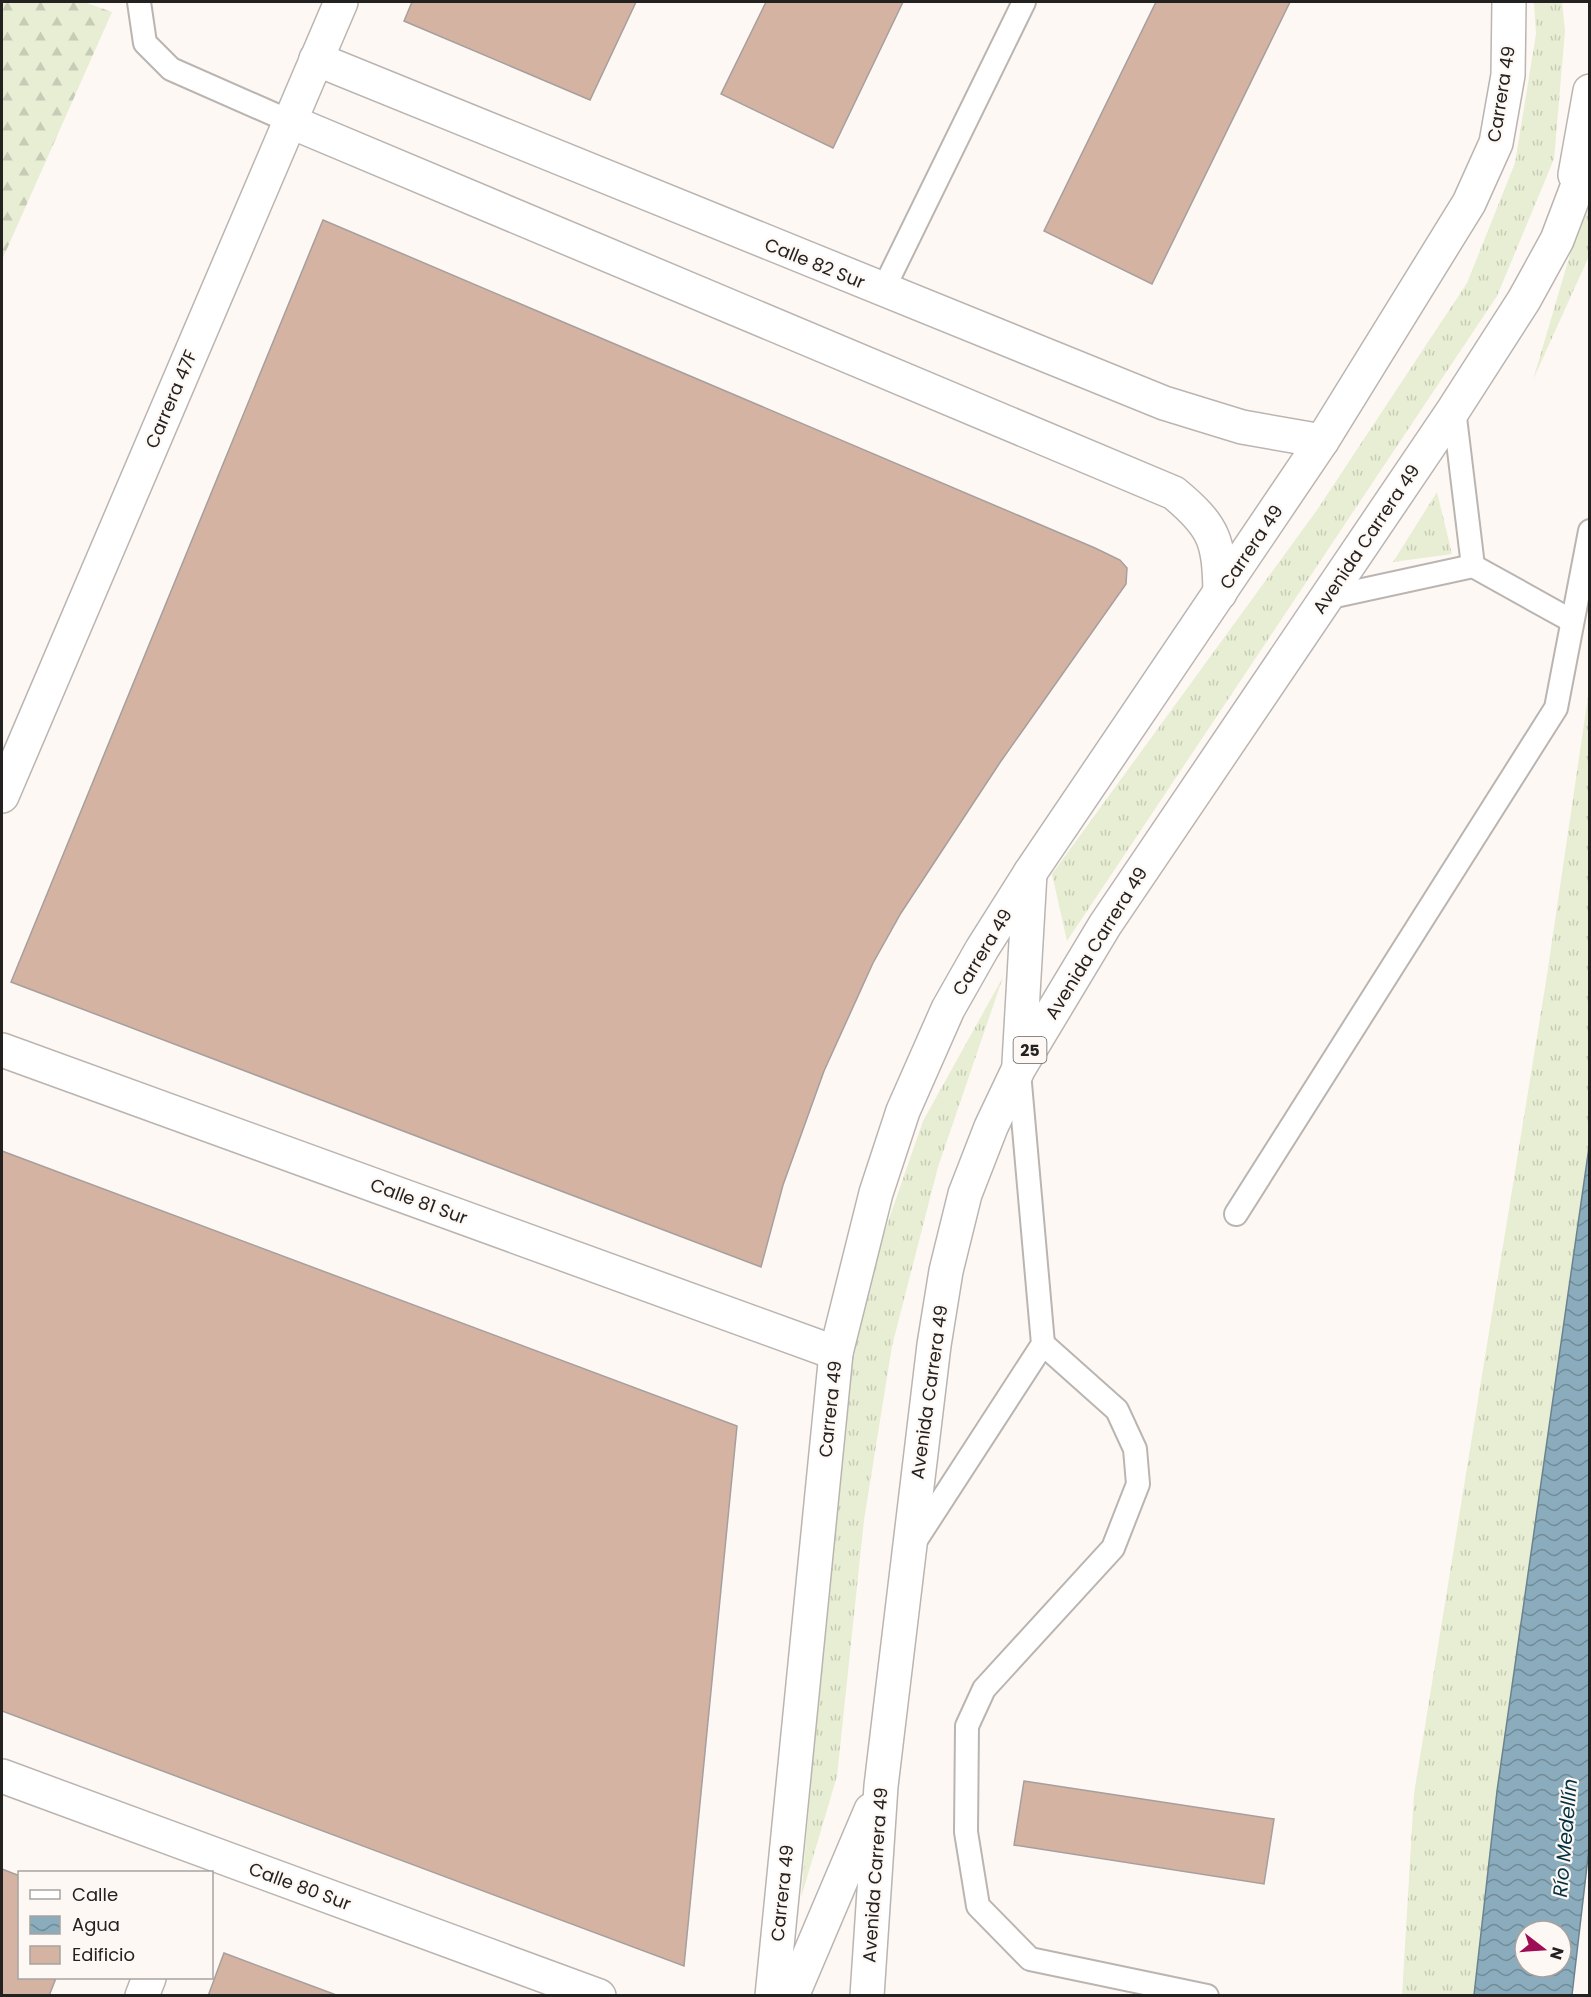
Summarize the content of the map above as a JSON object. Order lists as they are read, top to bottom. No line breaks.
{"streets":{"main road":["Carrera 49","Calle 82 Sur","Carrera 47F","Avenida Carrera 49","25","Calle 81 Sur","Calle 80 Sur"]},"crossings":[["Carrera 49","Calle 82 Sur"],["Carrera 49","Calle 81 Sur"],["Calle 82 Sur","Carrera 47F"],["Avenida Carrera 49","25"]],"water":["Río Medellín"],"legend":["Calle","Agua","Edificio"],"north":"right"}
